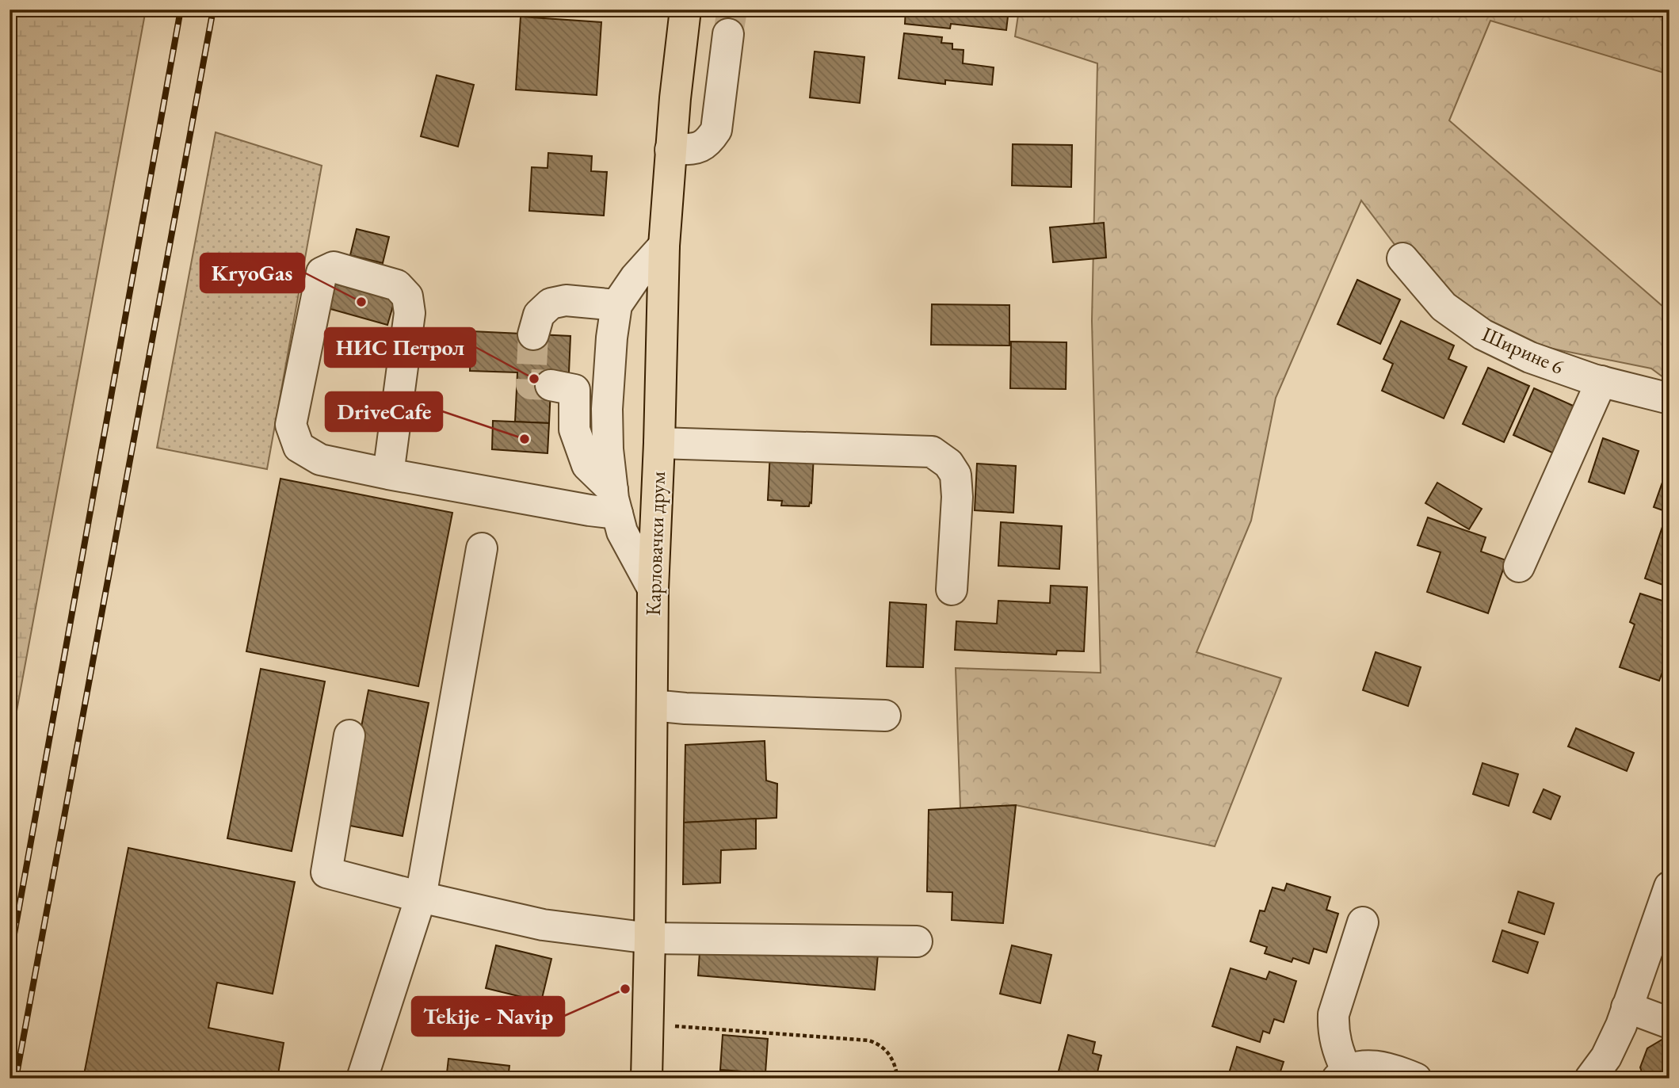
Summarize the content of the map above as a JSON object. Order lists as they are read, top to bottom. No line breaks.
{"streets":{"main road":["Карловачки друм"],"street":["Ширине 6"]},"places":["KryoGas","НИС Петрол","DriveCafe","Tekije - Navip"]}
